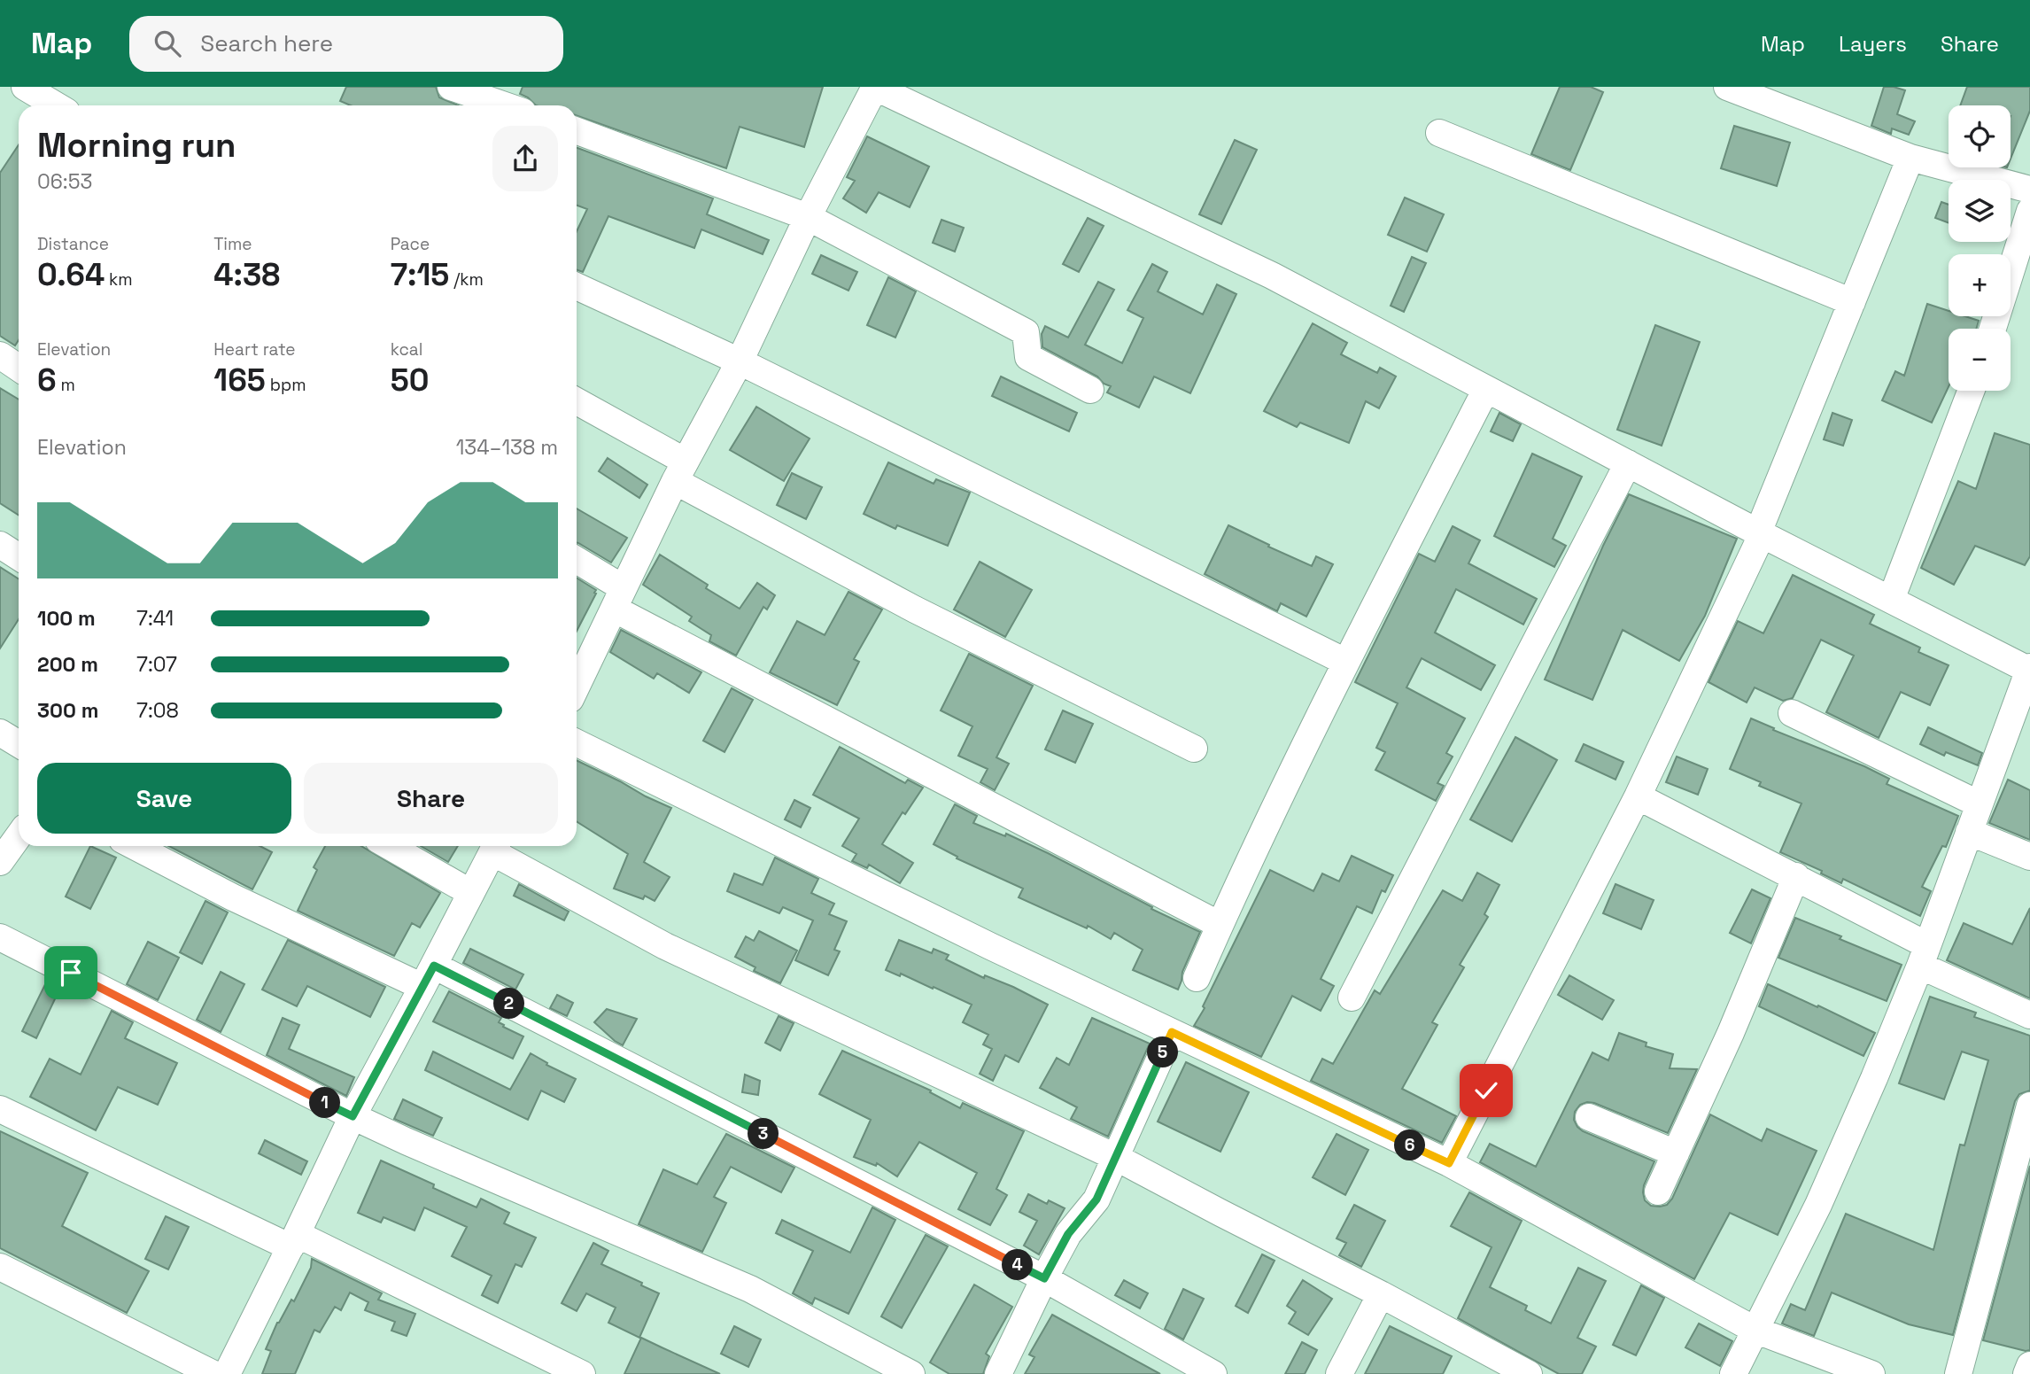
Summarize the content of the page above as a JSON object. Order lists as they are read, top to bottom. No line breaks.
{"page":{"header":"Map","search":"Search here","nav":["Map","Layers","Share"],"map_buttons":["+","−"],"heading":["Morning run","06:53"],"stats":[["Distance","0.64 km"],["Time","4:38"],["Pace","7:15 /km"],["Elevation","6 m"],["Heart rate","165 bpm"],["kcal","50"]],"chart":["Elevation","134–138 m"],"list":[{"name":"100 m","note":"7:41"},{"name":"200 m","note":"7:07"},{"name":"300 m","note":"7:08"}],"buttons":["Save","Share"],"pins":["2","5","1","3","6","4"]}}
